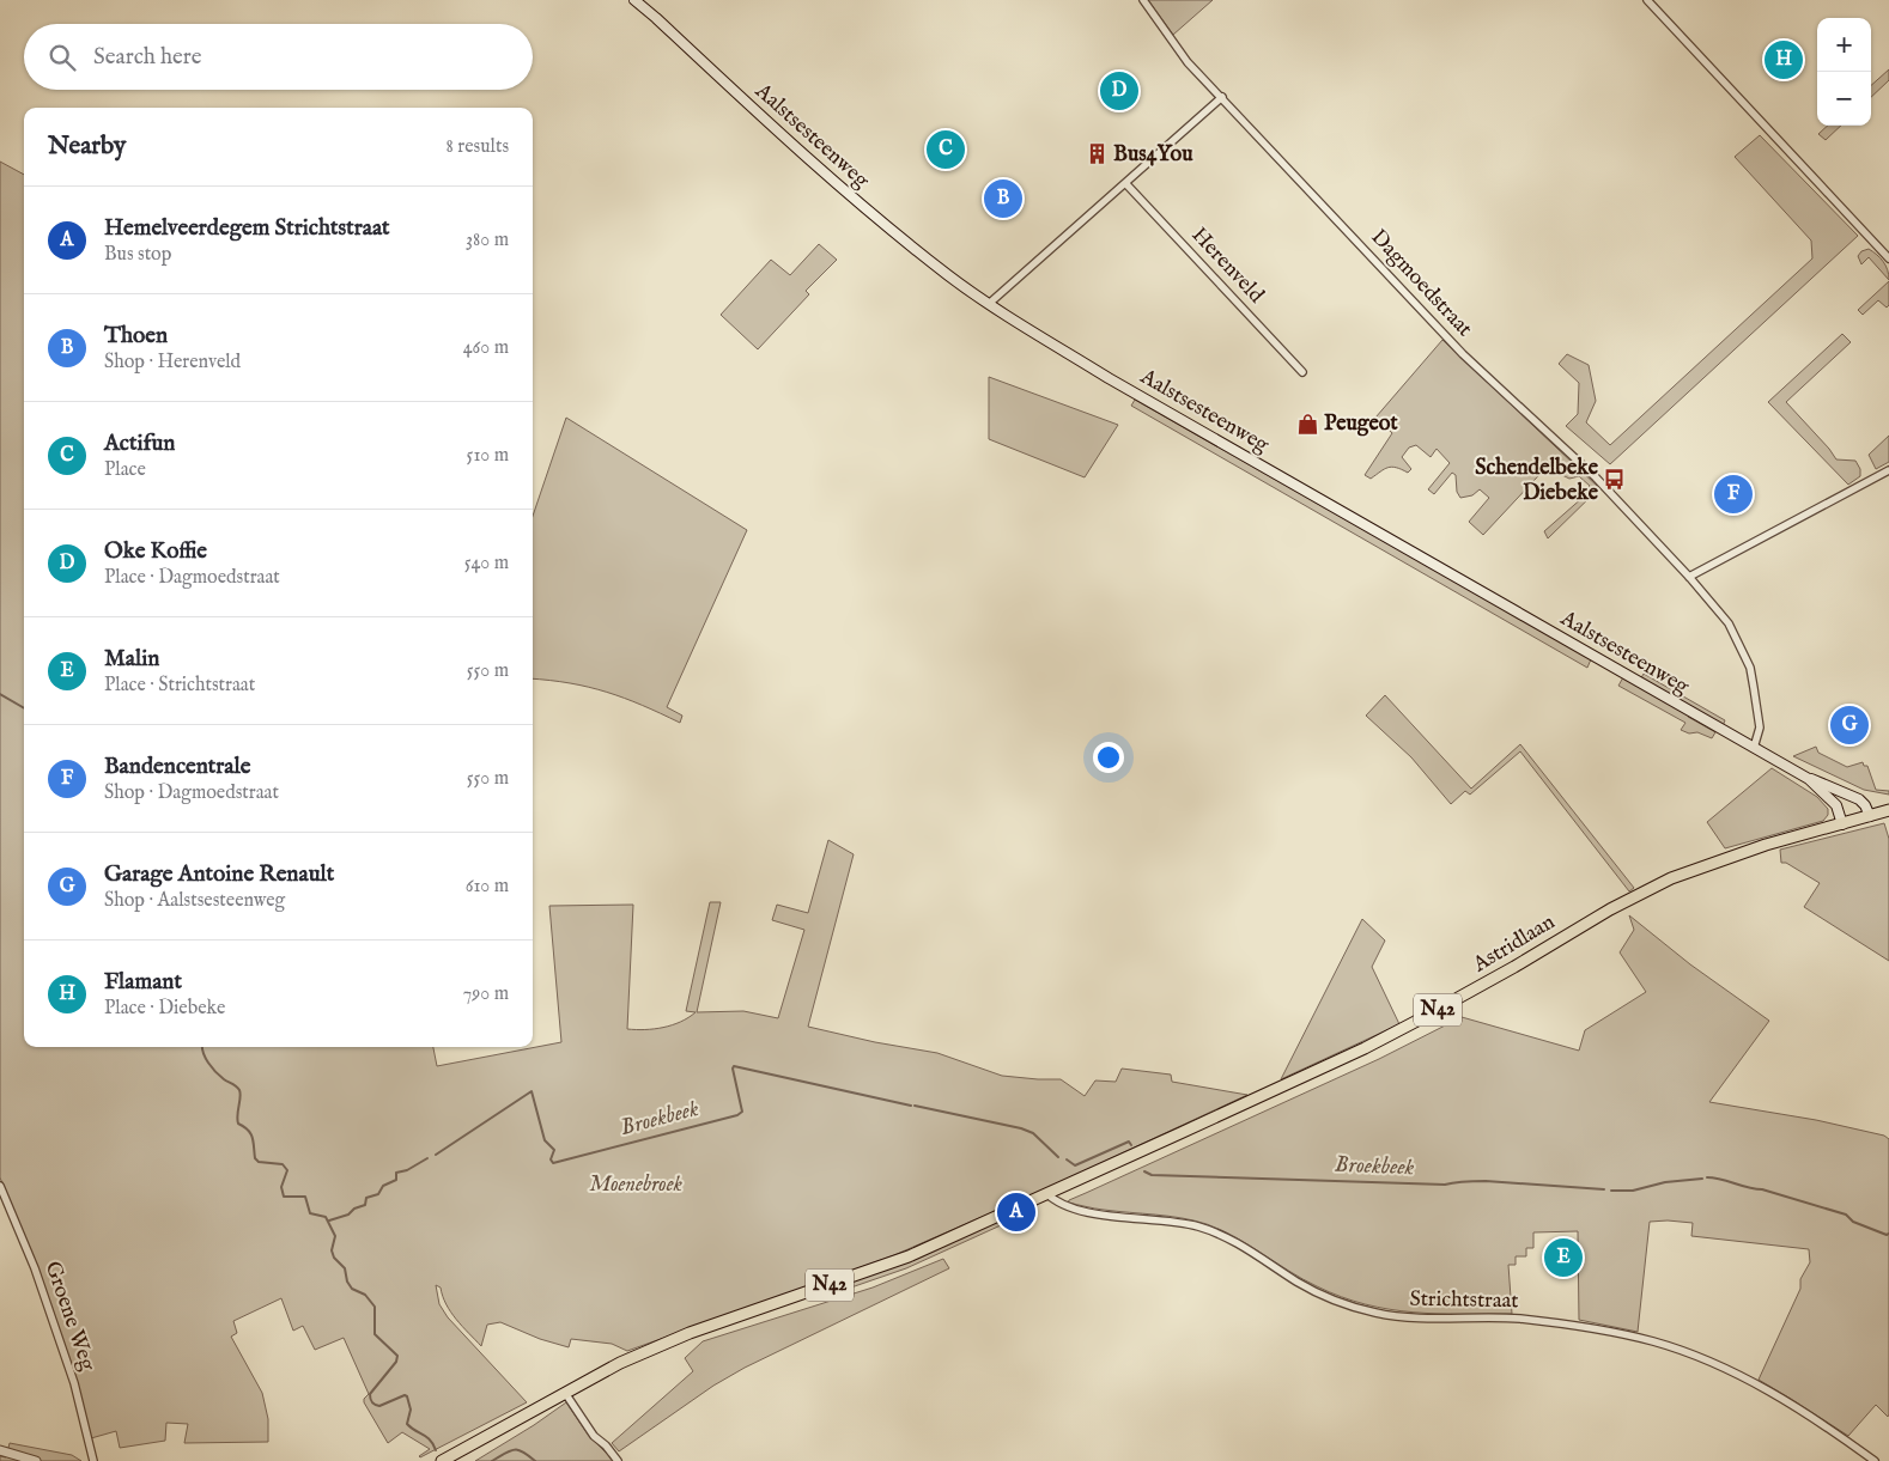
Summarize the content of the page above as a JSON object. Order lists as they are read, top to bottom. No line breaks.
{"streets":{"main road":["Aalstsesteenweg","Astridlaan","N42"],"street":["Herenveld","Dagmoedstraat","Strichtstraat","Groene Weg"]},"crossings":[["Aalstsesteenweg","Dagmoedstraat"],["Aalstsesteenweg","Astridlaan"],["Astridlaan","N42"],["Astridlaan","Strichtstraat"],["N42","Strichtstraat"]],"water":["Broekbeek"],"parks":["Moenebroek"],"places":{"building":["Bus4You"],"shop":["Peugeot"],"bus stop":["Schendelbeke Diebeke"]},"page":{"map_buttons":["+","−"],"search":"Search here","pins":["H","D","C","B","F","G","A","E"],"heading":["Nearby","8 results"],"list":[{"mark":"A","name":"Hemelveerdegem Strichtstraat","note":"Bus stop","value":"380 m"},{"mark":"B","name":"Thoen","note":"Shop · Herenveld","value":"460 m"},{"mark":"C","name":"Actifun","note":"Place","value":"510 m"},{"mark":"D","name":"Oke Koffie","note":"Place · Dagmoedstraat","value":"540 m"},{"mark":"E","name":"Malin","note":"Place · Strichtstraat","value":"550 m"},{"mark":"F","name":"Bandencentrale","note":"Shop · Dagmoedstraat","value":"550 m"},{"mark":"G","name":"Garage Antoine Renault","note":"Shop · Aalstsesteenweg","value":"610 m"},{"mark":"H","name":"Flamant","note":"Place · Diebeke","value":"790 m"}]}}
